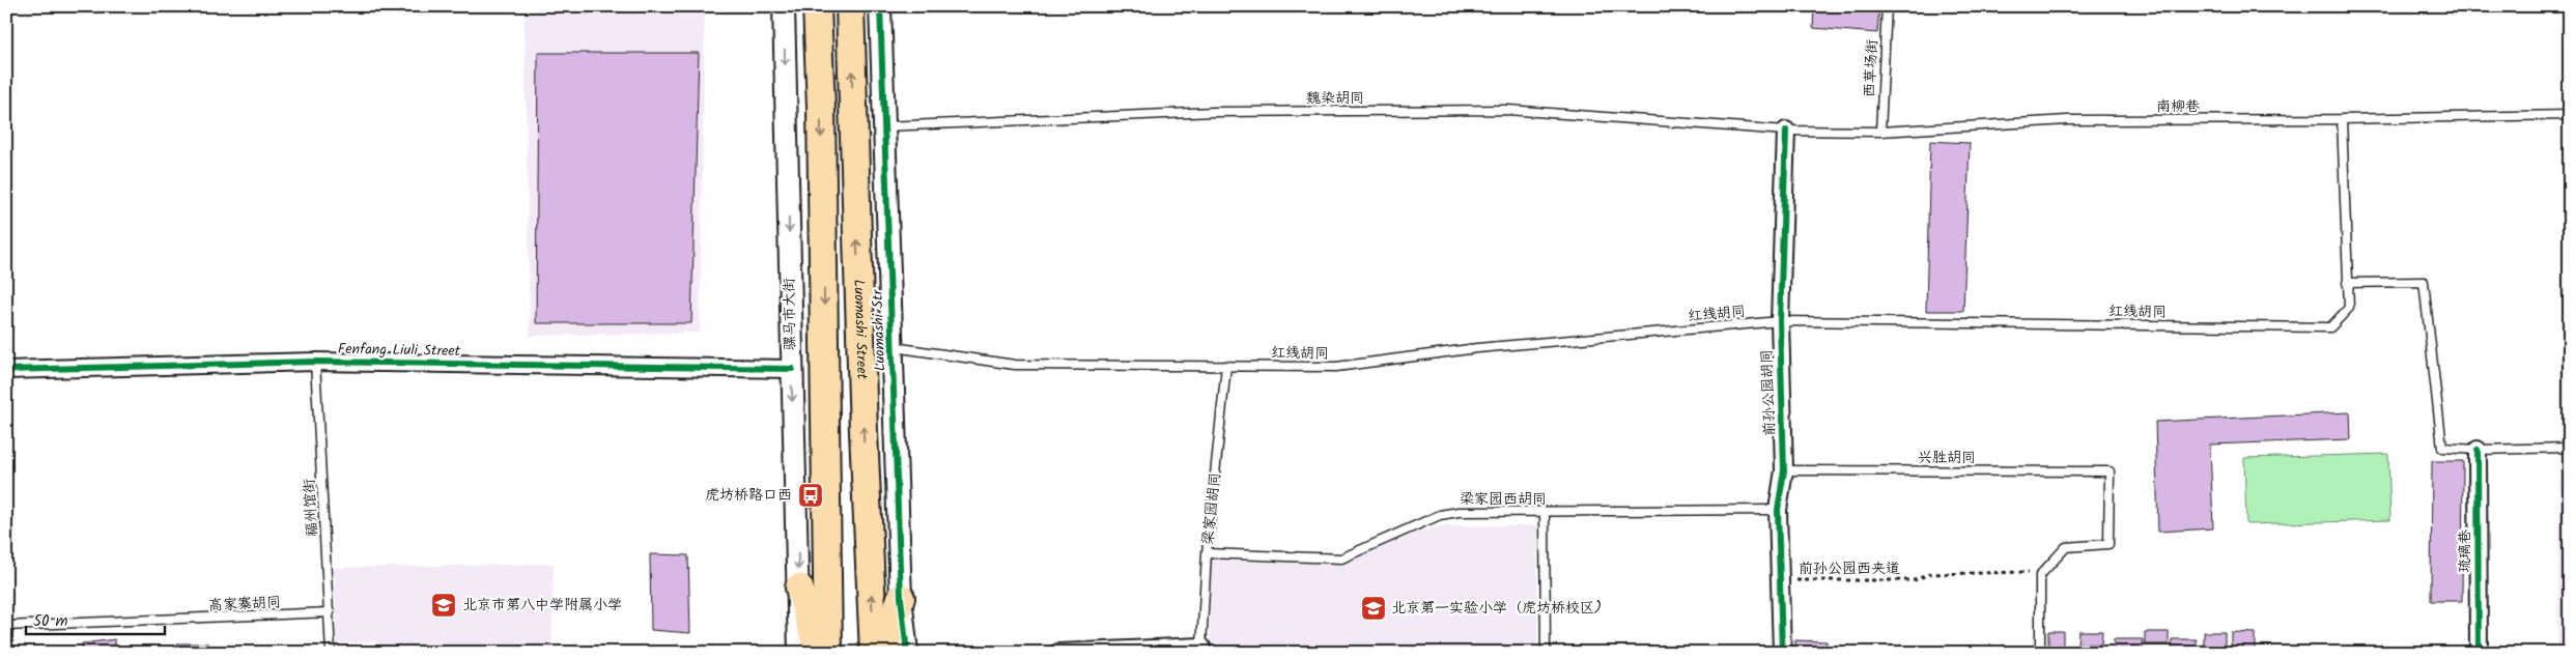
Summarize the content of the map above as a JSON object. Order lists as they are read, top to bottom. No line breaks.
{"streets":{"main road":["Luomashi Street"],"street":["骡马市大街","Luomashi Str","Fenfang Liuli Street","前孙公园胡同","琉璃巷"],"lane":["西草场街","魏染胡同","南柳巷","红线胡同","兴胜胡同","梁家园西胡同","福州馆街","梁家园胡同","高家寨胡同"],"path":["前孙公园西夹道"]},"crossings":[["西草场街","南柳巷"],["魏染胡同","南柳巷"],["魏染胡同","Luomashi Str"],["魏染胡同","前孙公园胡同"],["南柳巷","红线胡同"],["南柳巷","前孙公园胡同"],["红线胡同","Luomashi Str"],["红线胡同","前孙公园胡同"],["红线胡同","梁家园胡同"],["骡马市大街","Fenfang Liuli Street"],["Fenfang Liuli Street","福州馆街"],["前孙公园胡同","兴胜胡同"],["前孙公园胡同","梁家园西胡同"],["前孙公园胡同","前孙公园西夹道"],["兴胜胡同","前孙公园西夹道"],["梁家园西胡同","梁家园胡同"],["福州馆街","高家寨胡同"]],"one_way":["骡马市大街"],"places":{"bus stop":["虎坊桥路口西"],"school or university":["北京市第八中学附属小学","北京第一实验小学（虎坊桥校区)"]},"scale_bar":"50 m"}
